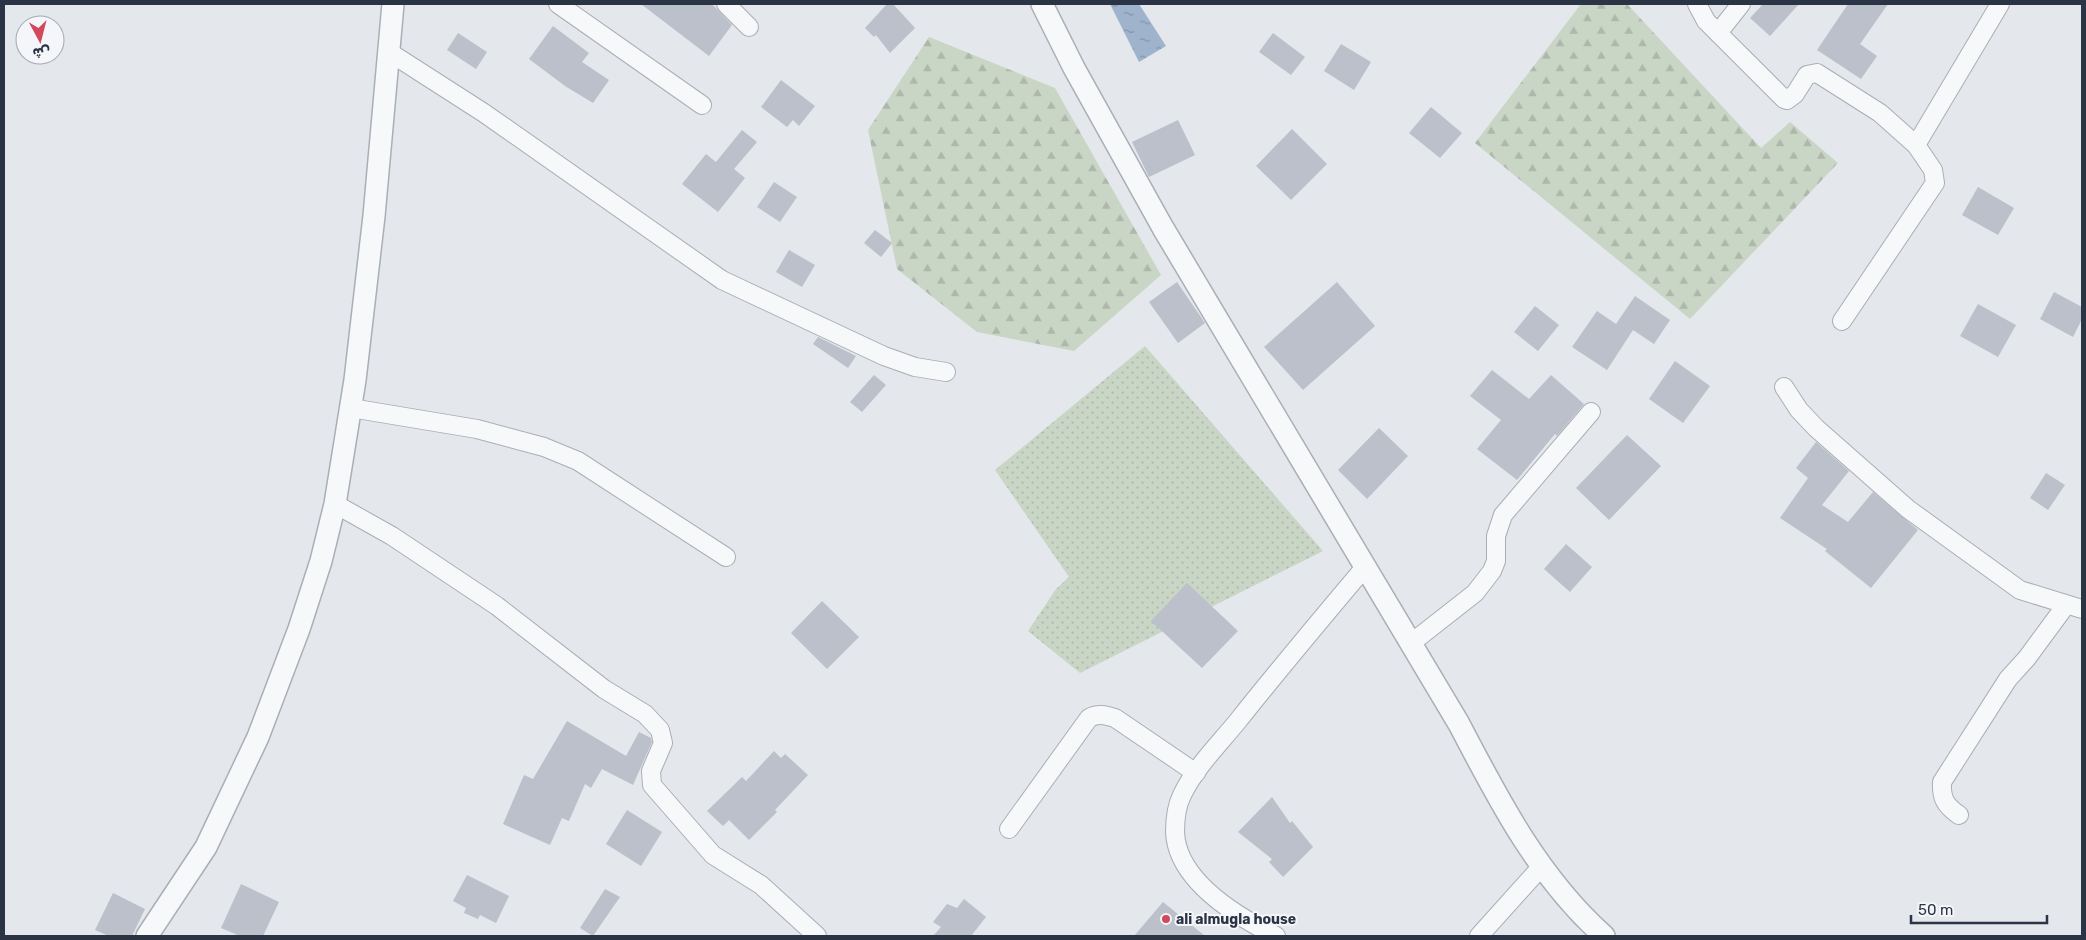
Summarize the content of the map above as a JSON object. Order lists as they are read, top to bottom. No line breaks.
{"places":["ali almugla house"],"scale_bar":"50 m","north":"bottom"}
